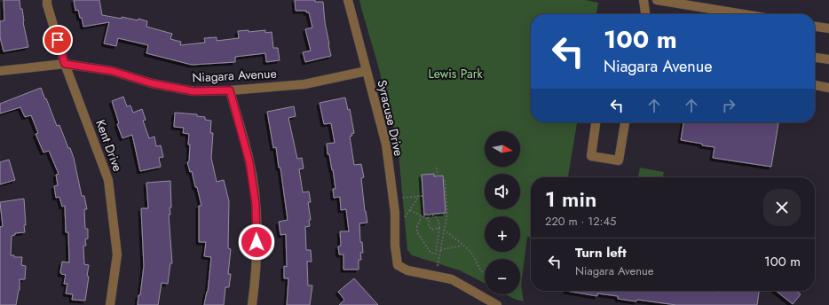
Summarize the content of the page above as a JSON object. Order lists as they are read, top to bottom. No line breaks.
{"streets":{"street":["Niagara Avenue","Syracuse Drive","Kent Drive"]},"crossings":[["Niagara Avenue","Syracuse Drive"],["Niagara Avenue","Kent Drive"]],"parks":["Lewis Park"],"north":"right","page":{"turn":["100 m","Niagara Avenue"],"map_buttons":["+","−"],"heading":["1 min","220 m · 12:45"],"list":[{"name":"Turn left","note":"Niagara Avenue","value":"100 m"}]}}
